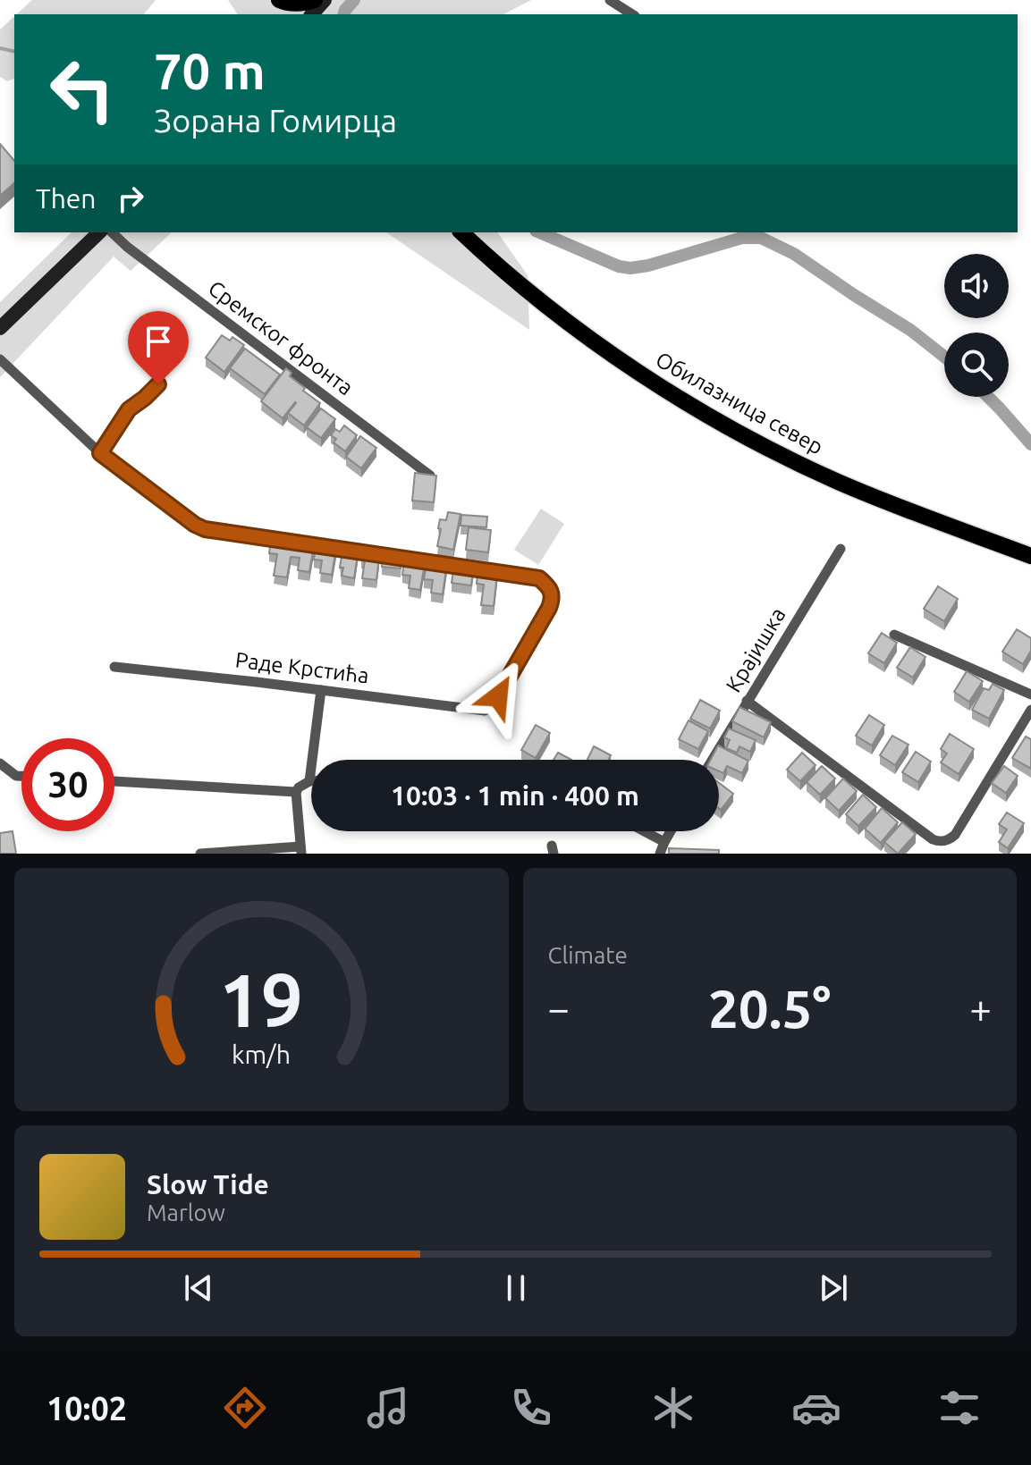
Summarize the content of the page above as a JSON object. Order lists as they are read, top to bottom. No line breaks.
{"streets":{"main road":["Обилазница север"],"street":["Сремског фронта","Крајишка","Раде Крстића"]},"page":{"turn":["70 m","Зорана Гомирца"],"then":"Then","limit":"30","trip":"10:03 · 1 min · 400 m","tile":"Climate","heat":["−","20.5°","+"],"song":["Slow Tide","Marlow"],"tabs":"10:02","gauge":["19","km/h"]}}
